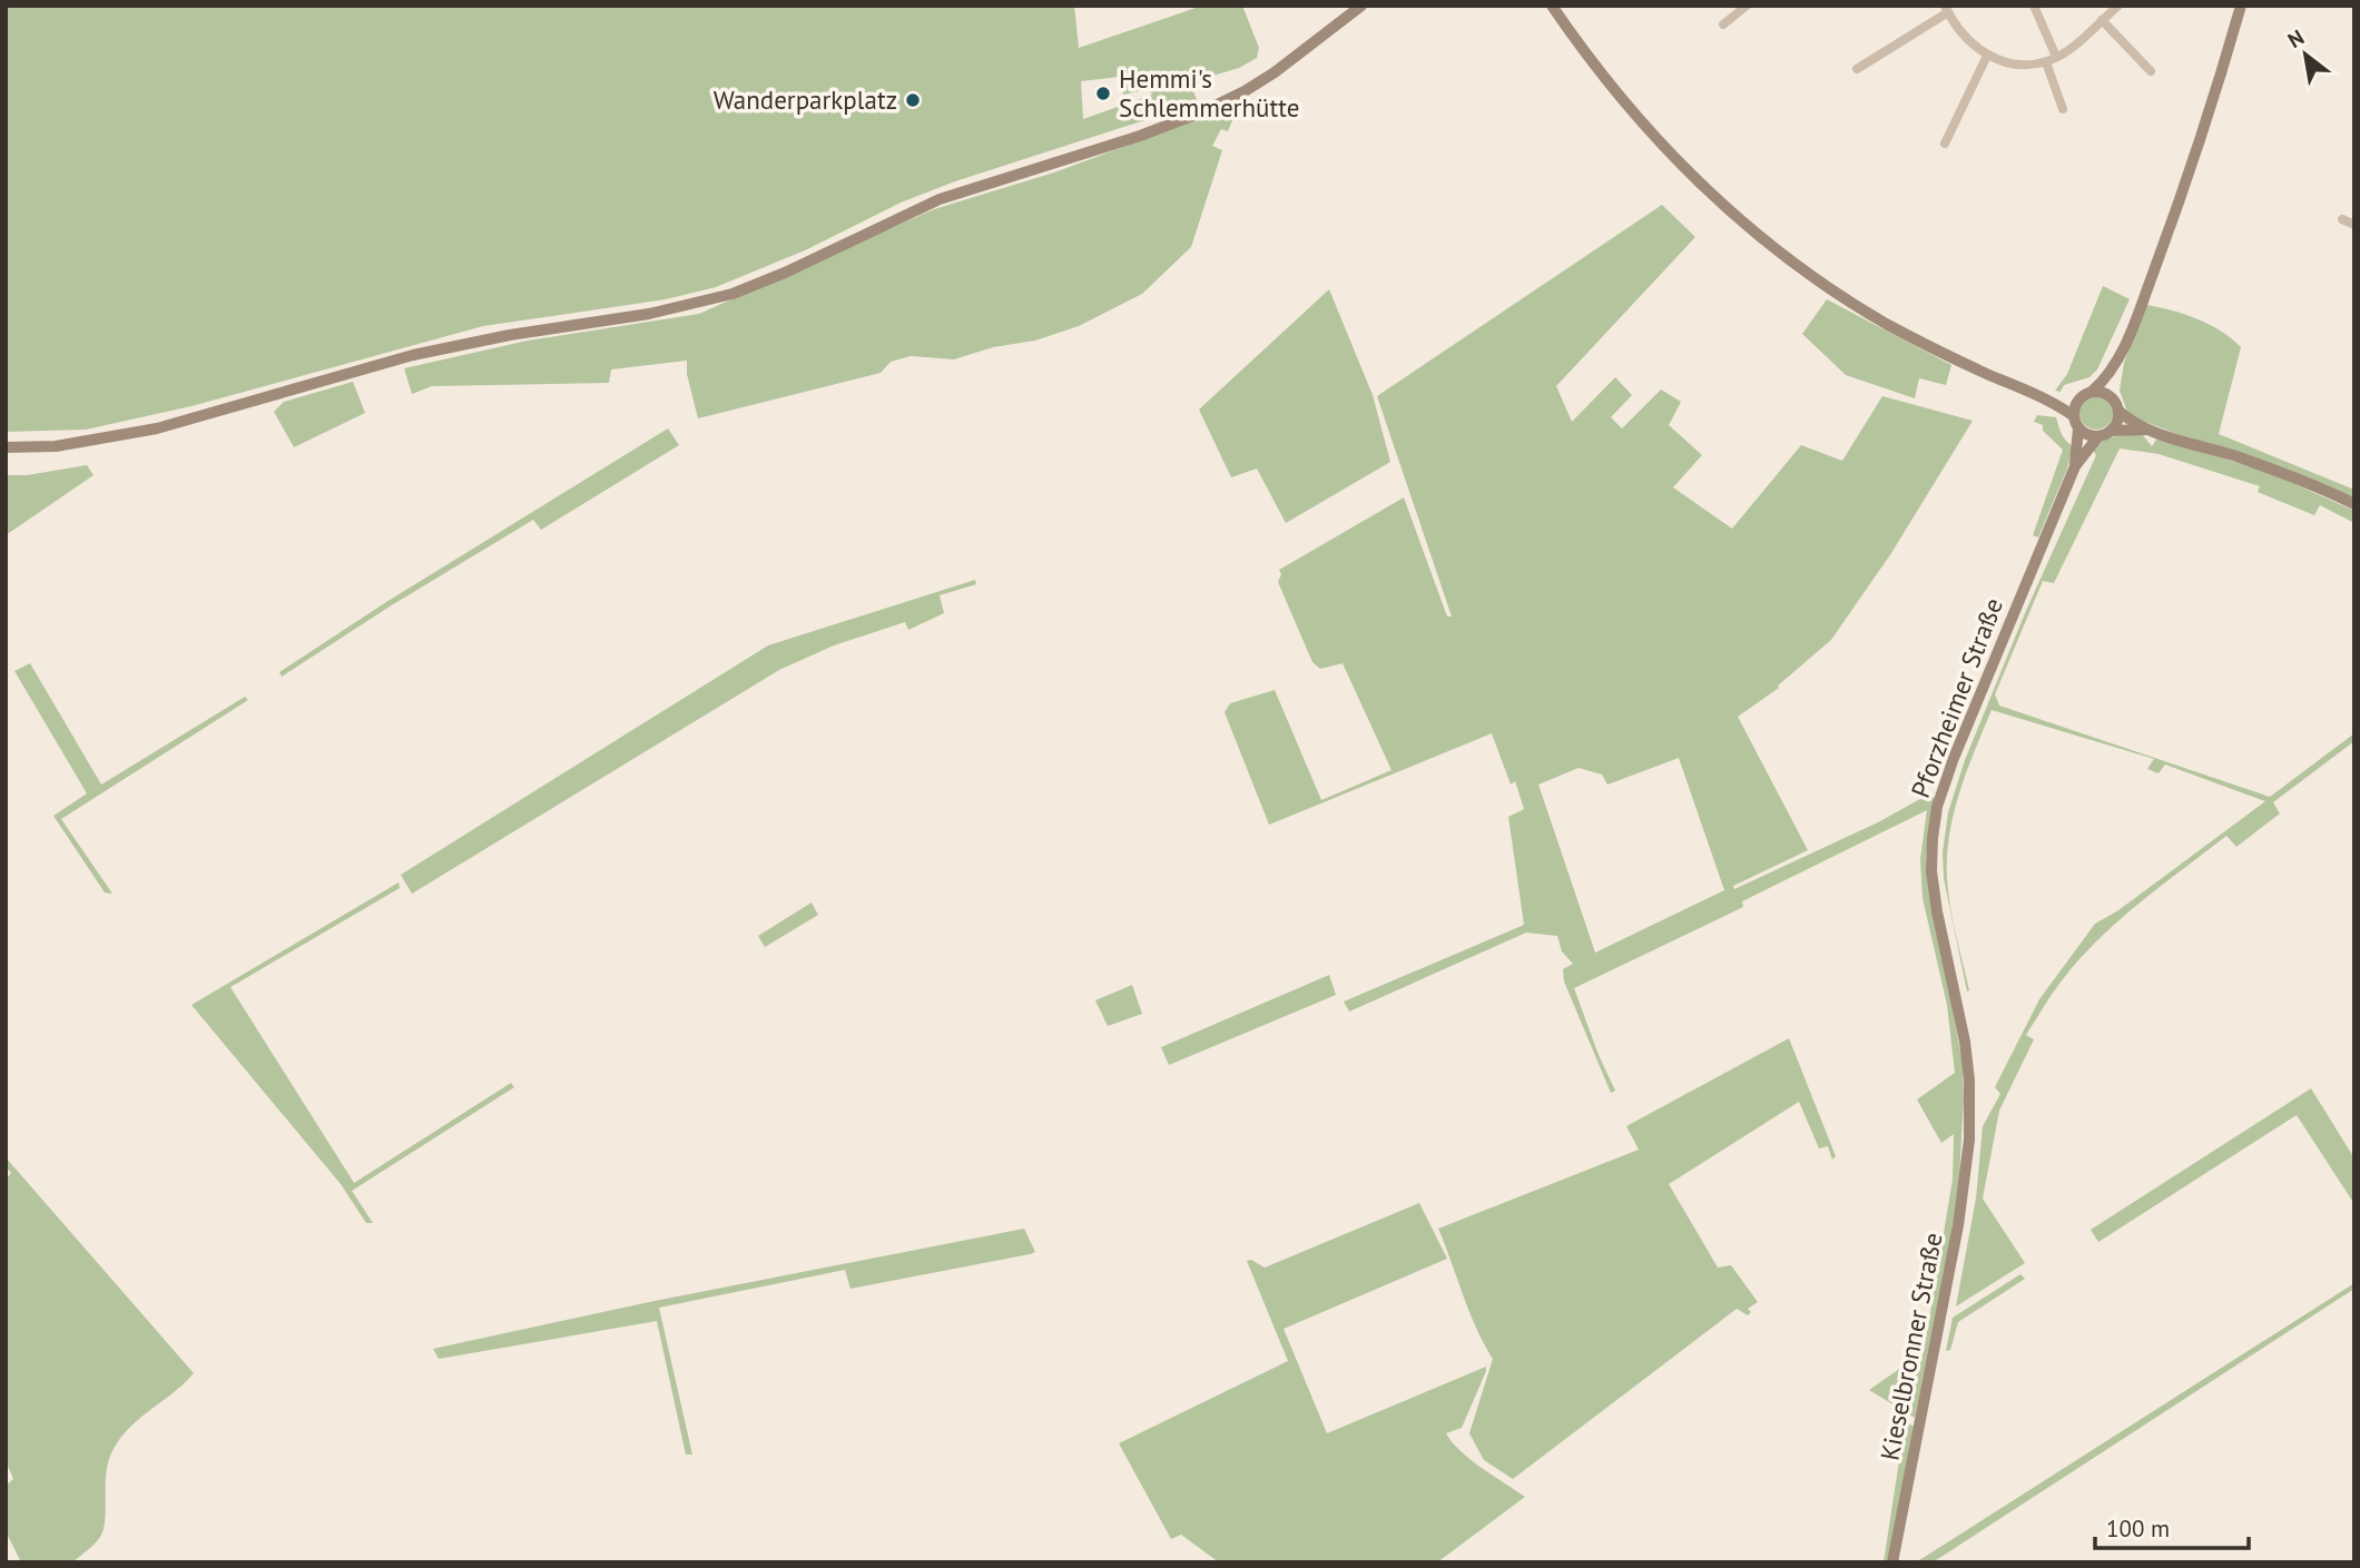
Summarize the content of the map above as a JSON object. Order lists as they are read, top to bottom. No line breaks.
{"streets":{"street":["Pforzheimer Straße","Kieselbronner Straße"]},"crossings":[["Pforzheimer Straße","Kieselbronner Straße"]],"places":["Hemmi's Schlemmerhütte","Wanderparkplatz"],"scale_bar":"100 m","north":"top left"}
